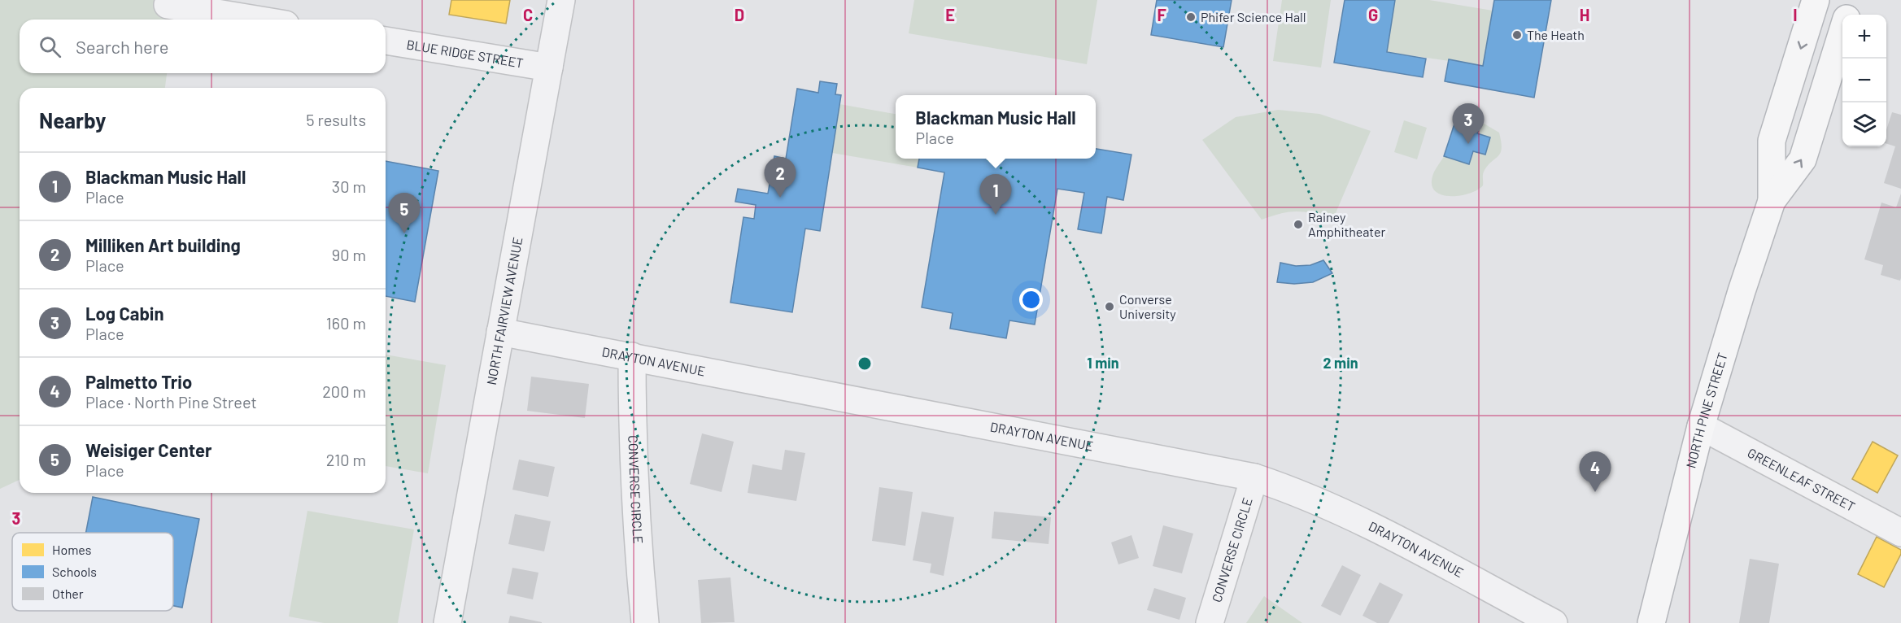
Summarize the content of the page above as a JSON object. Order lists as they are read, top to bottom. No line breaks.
{"streets":{"highway":["NORTH PINE STREET"],"street":["BLUE RIDGE STREET","NORTH FAIRVIEW AVENUE","DRAYTON AVENUE","GREENLEAF STREET","CONVERSE CIRCLE"]},"crossings":[["BLUE RIDGE STREET","NORTH FAIRVIEW AVENUE"],["NORTH FAIRVIEW AVENUE","DRAYTON AVENUE"],["DRAYTON AVENUE","CONVERSE CIRCLE"],["NORTH PINE STREET","GREENLEAF STREET"]],"places":["Phifer Science Hall","The Heath","Rainey Amphitheater","Converse University"],"legend":["Homes","Schools","Other"],"page":{"map_buttons":["+","−"],"search":"Search here","heading":["Nearby","5 results"],"popup":["Blackman Music Hall","Place"],"pins":["3","2","1","5","4"],"list":[{"mark":"1","name":"Blackman Music Hall","note":"Place","value":"30 m"},{"mark":"2","name":"Milliken Art building","note":"Place","value":"90 m"},{"mark":"3","name":"Log Cabin","note":"Place","value":"160 m"},{"mark":"4","name":"Palmetto Trio","note":"Place · North Pine Street","value":"200 m"},{"mark":"5","name":"Weisiger Center","note":"Place","value":"210 m"}]},"grid":{"columns":["C","D","E","F","G","H","I"],"rows":["3"]},"rings":["1 min","2 min"]}
